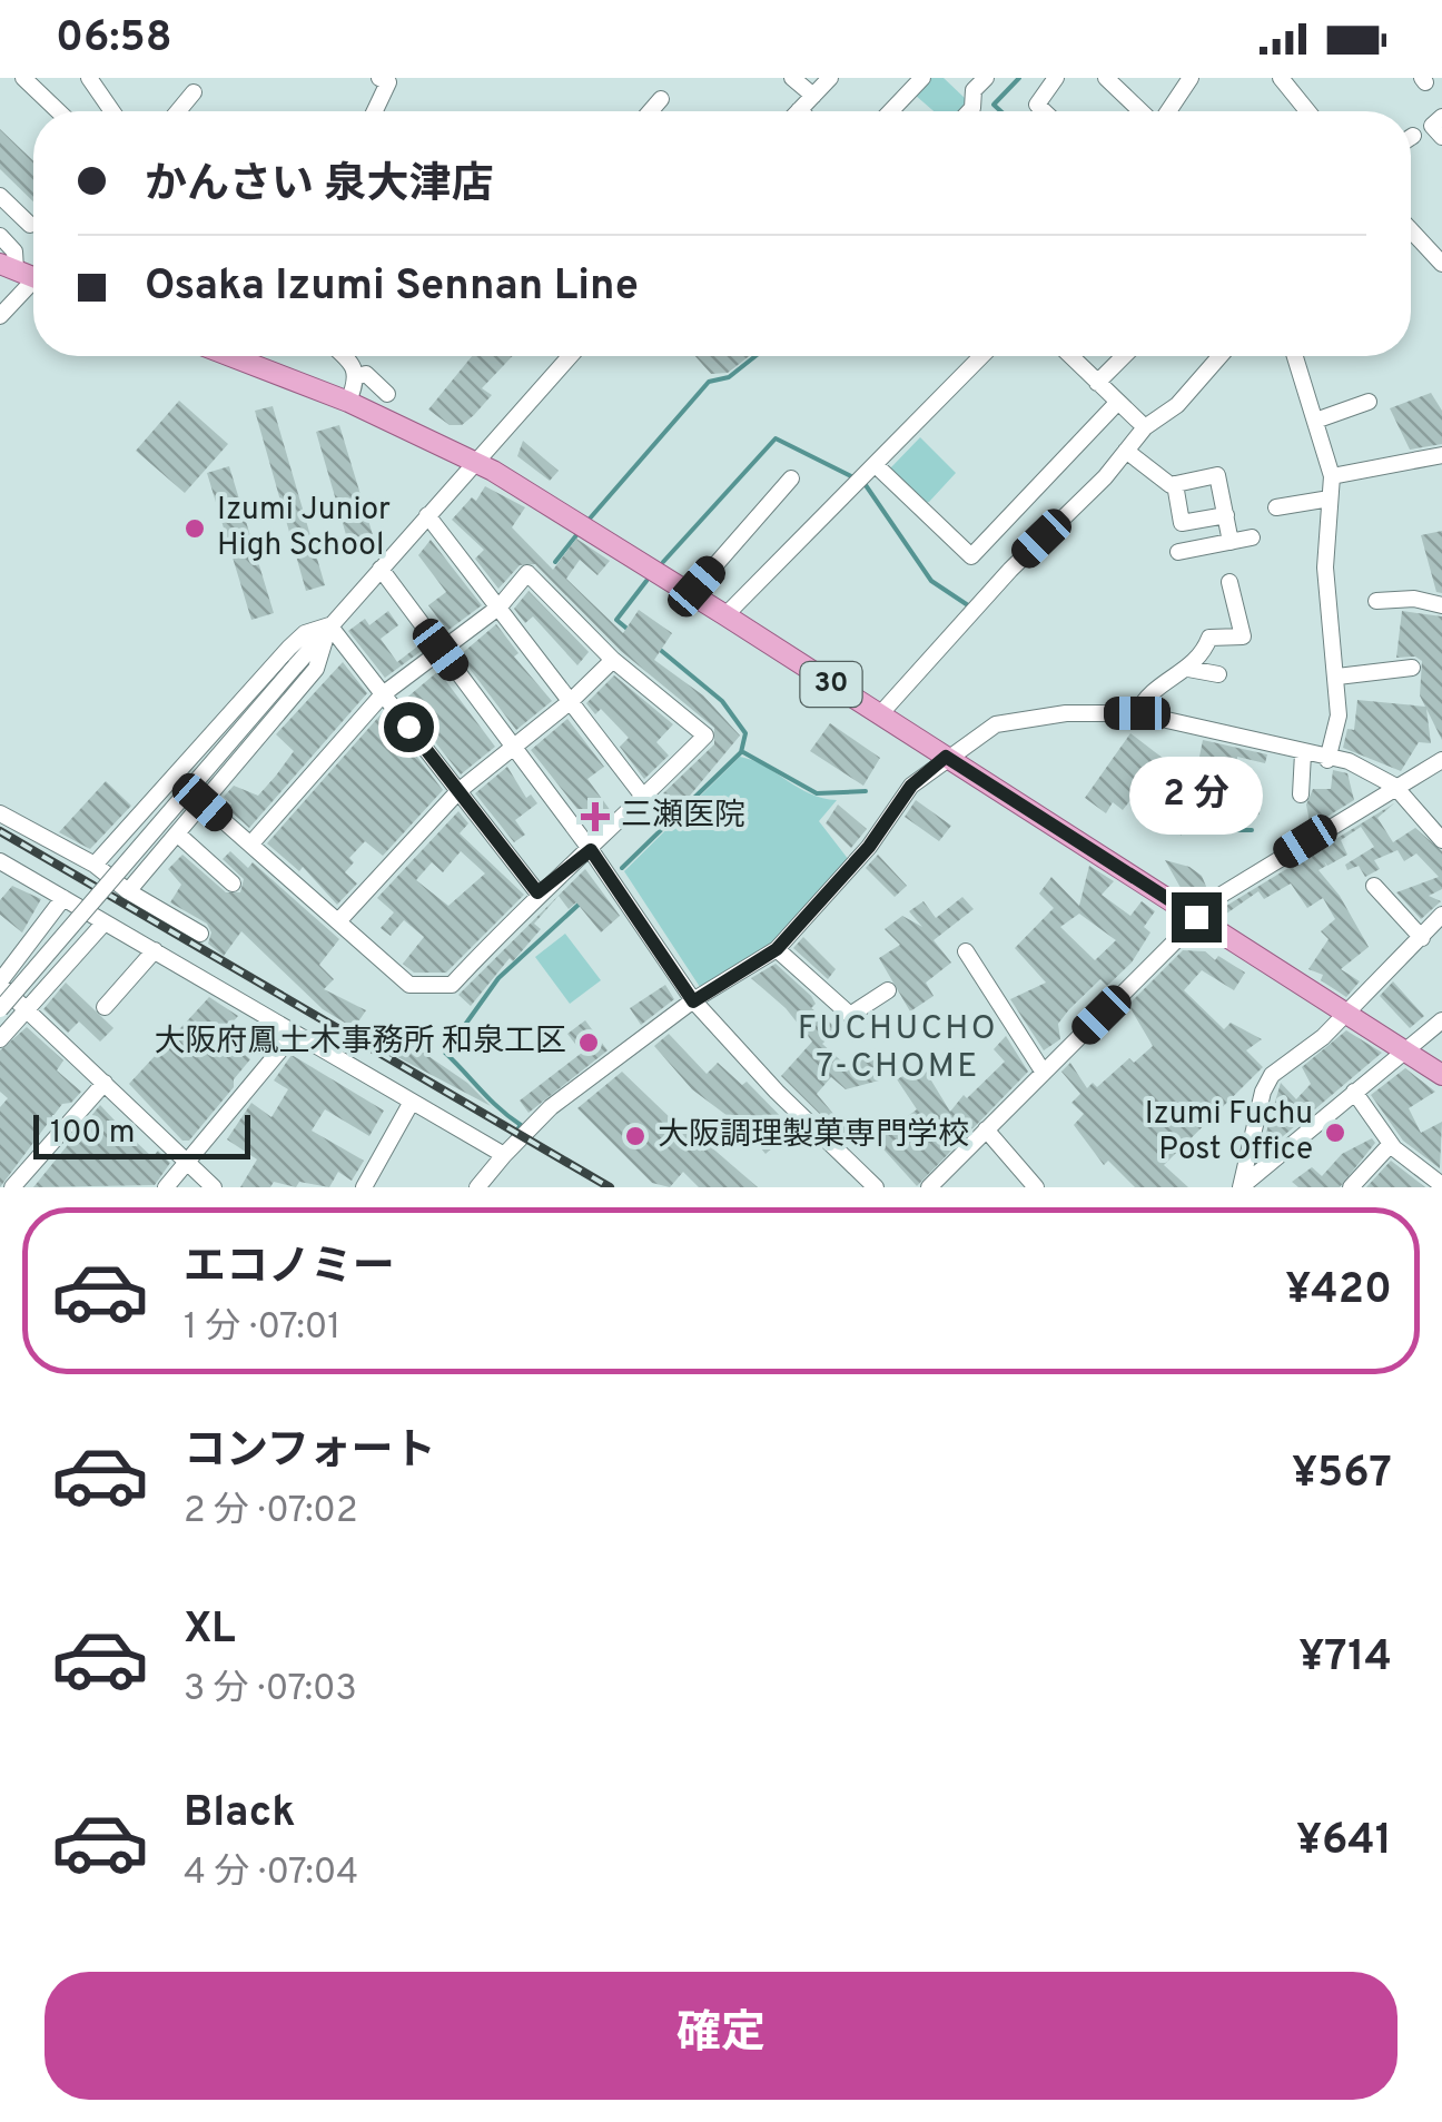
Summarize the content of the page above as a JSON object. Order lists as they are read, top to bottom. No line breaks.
{"streets":{"main road":["30"]},"districts":["FUCHUCHO 7-CHOME"],"places":{"other":["Izumi Junior High School","大阪府鳳土木事務所 和泉工区","Izumi Fuchu Post Office","大阪調理製菓専門学校"],"health":["三瀬医院"]},"scale_bar":"100 m","page":{"status":"06:58","banner":["かんさい 泉大津店","Osaka Izumi Sennan Line"],"bubble":"2 分","scale":"100 m","list":[{"name":"エコノミー","note":"1 分 · 07:01","value":"¥420"},{"name":"コンフォート","note":"2 分 · 07:02","value":"¥567"},{"name":"XL","note":"3 分 · 07:03","value":"¥714"},{"name":"Black","note":"4 分 · 07:04","value":"¥641"}],"buttons":"確定"}}
